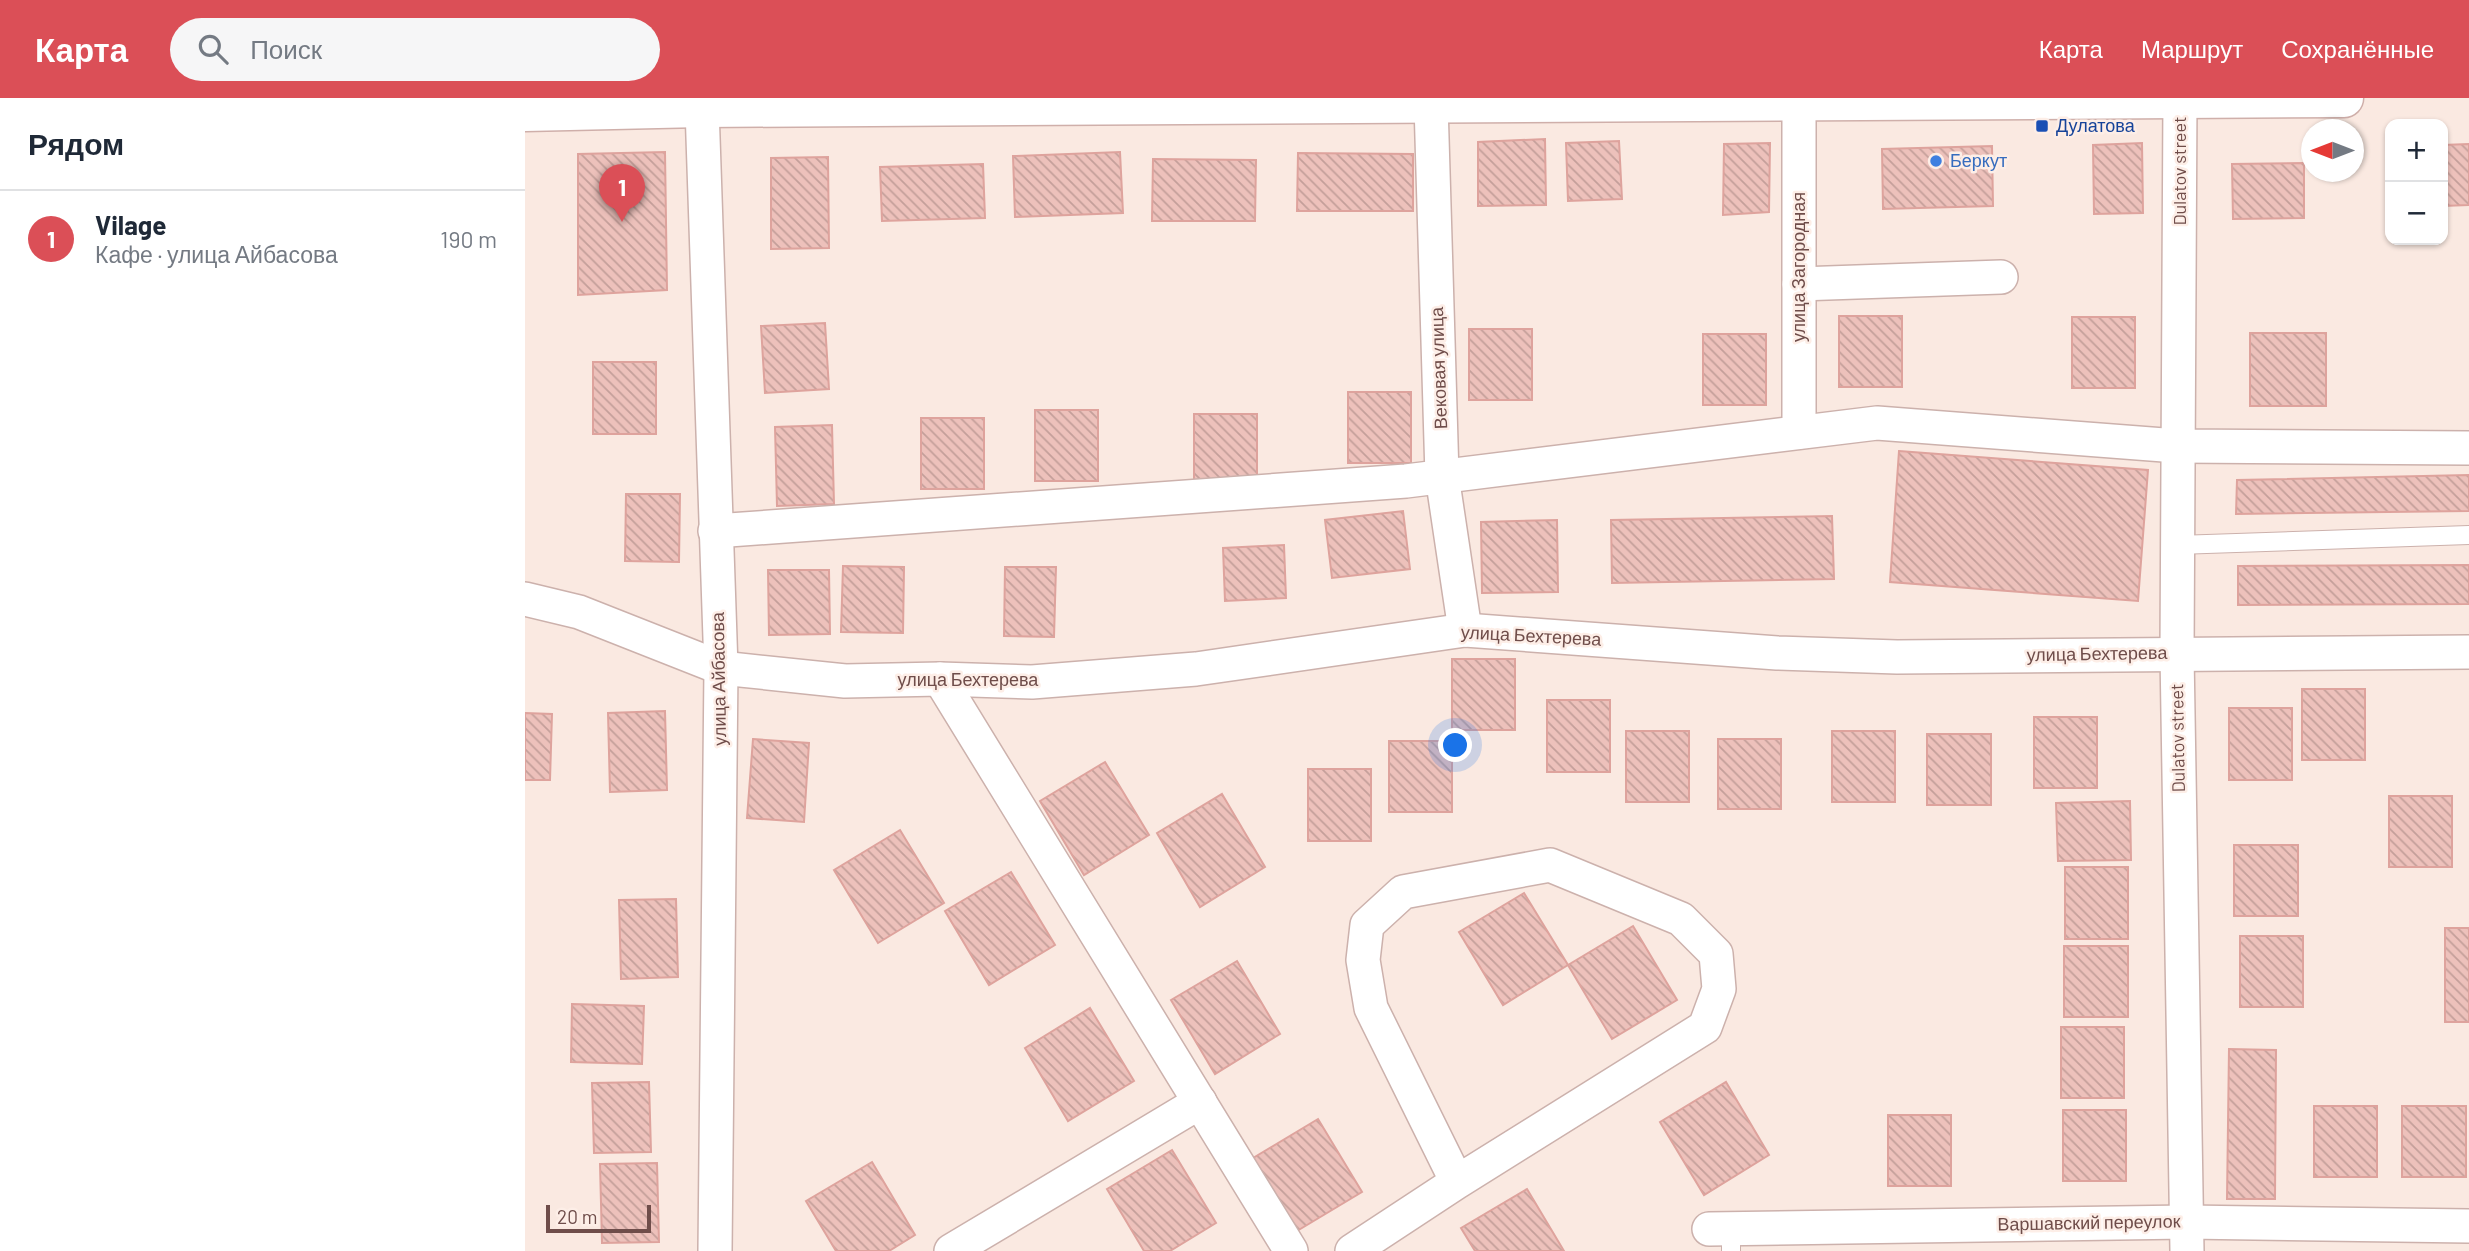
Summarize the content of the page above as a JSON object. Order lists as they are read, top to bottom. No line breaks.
{"streets":{"street":["Dulatov street","улица Загородная","Вековая улица","улица Бехтерева","улица Айбасова","Варшавский переулок"]},"crossings":[["Dulatov street","улица Бехтерева"],["Dulatov street","Варшавский переулок"],["Вековая улица","улица Бехтерева"],["улица Бехтерева","улица Айбасова"]],"places":{"transit":["Дулатова"],"other":["Беркут"]},"scale_bar":"20 m","north":"left","page":{"header":"Карта","search":"Поиск","nav":["Карта","Маршрут","Сохранённые"],"heading":"Рядом","map_buttons":["+","−"],"pins":"1","list":[{"mark":"1","name":"Vilage","note":"Кафе · улица Айбасова","value":"190 m"}],"scale":"20 m"}}
